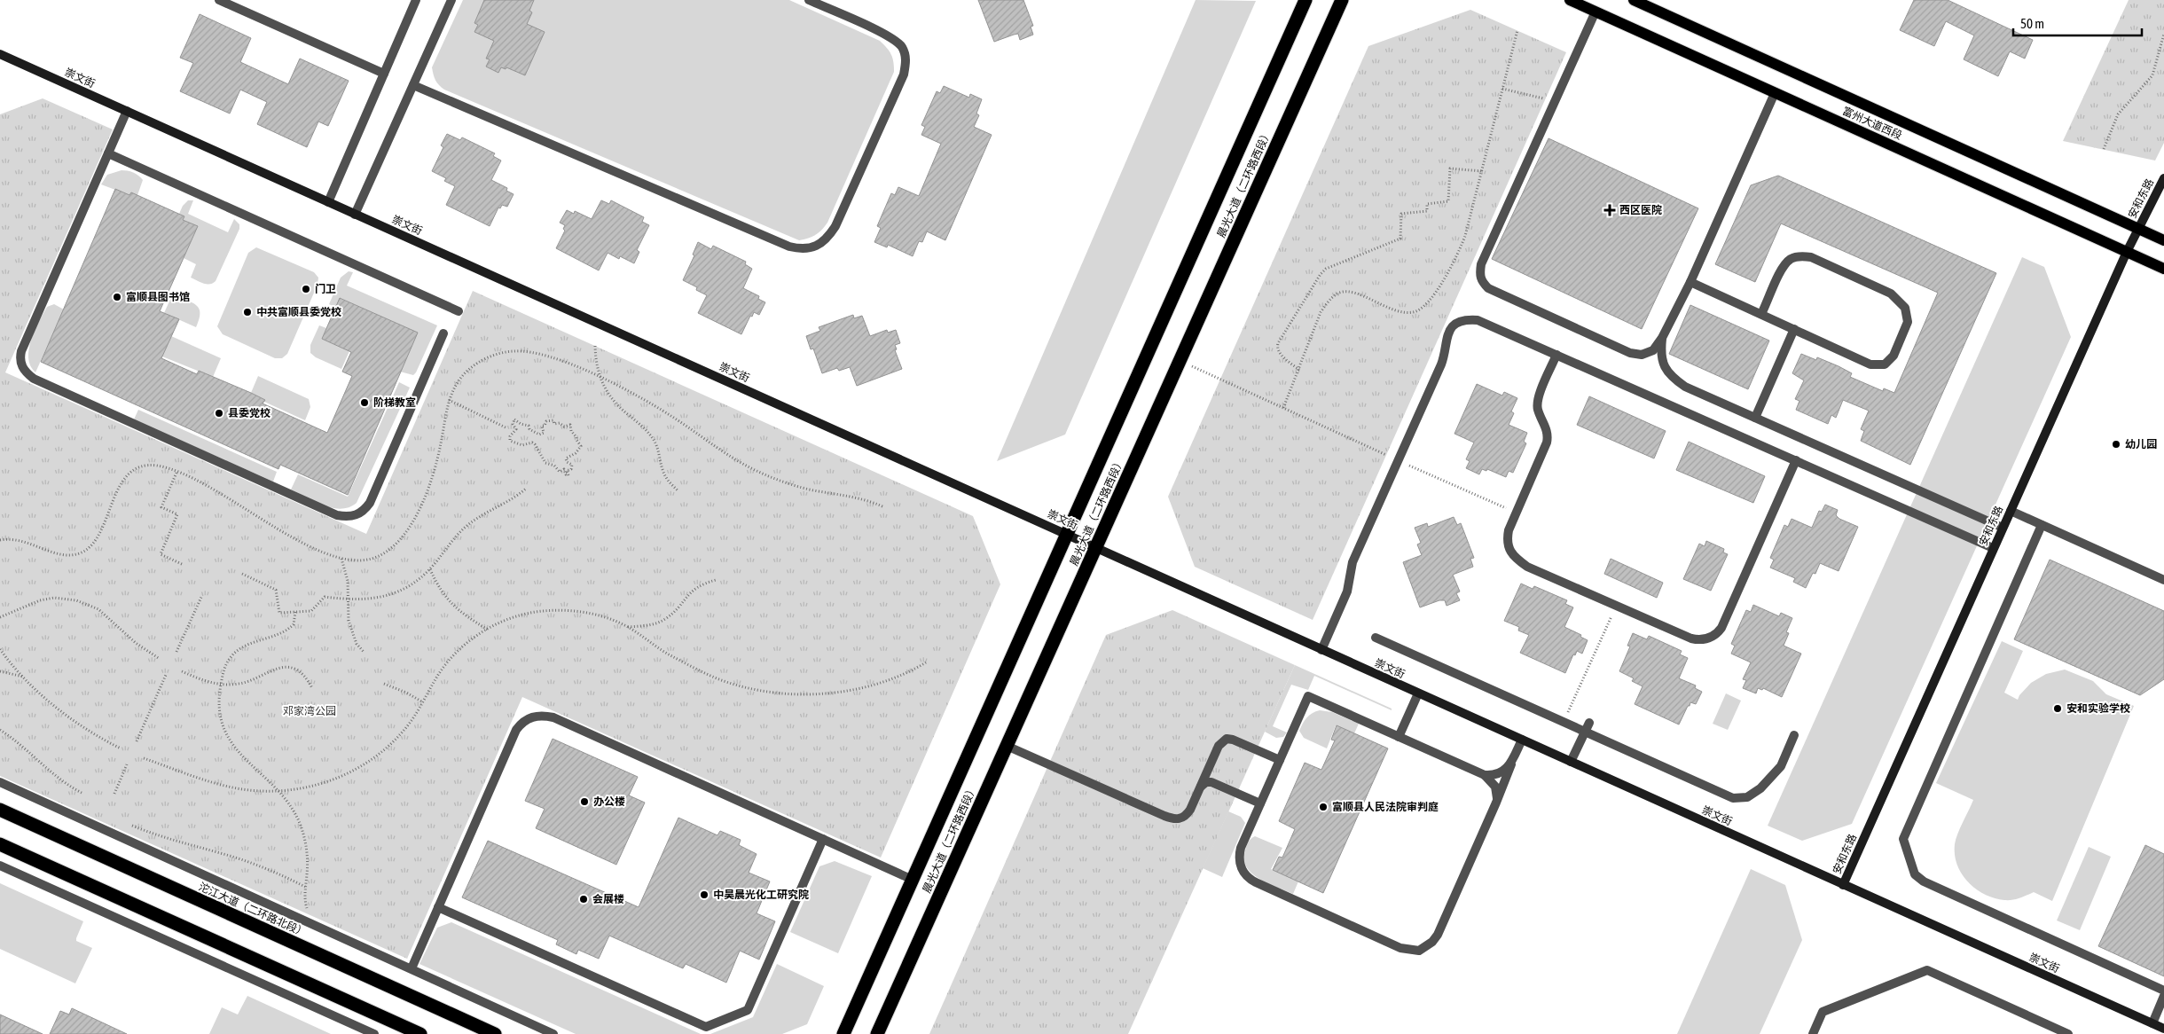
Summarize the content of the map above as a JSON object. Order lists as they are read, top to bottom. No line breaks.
{"streets":{"highway":["晨光大道（二环路西段）","沱江大道（二环路北段）"],"main road":["富州大道西段"],"street":["崇文街","安和东路"]},"crossings":[["崇文街","晨光大道（二环路西段）"],["崇文街","安和东路"],["富州大道西段","安和东路"]],"parks":["邓家湾公园"],"places":{"health":["西区医院"],"other":["门卫","富顺县图书馆","中共富顺县委党校","阶梯教室","县委党校","幼儿园","安和实验学校","办公楼","富顺县人民法院审判庭","中昊晨光化工研究院","会展楼"]},"scale_bar":"50 m"}
